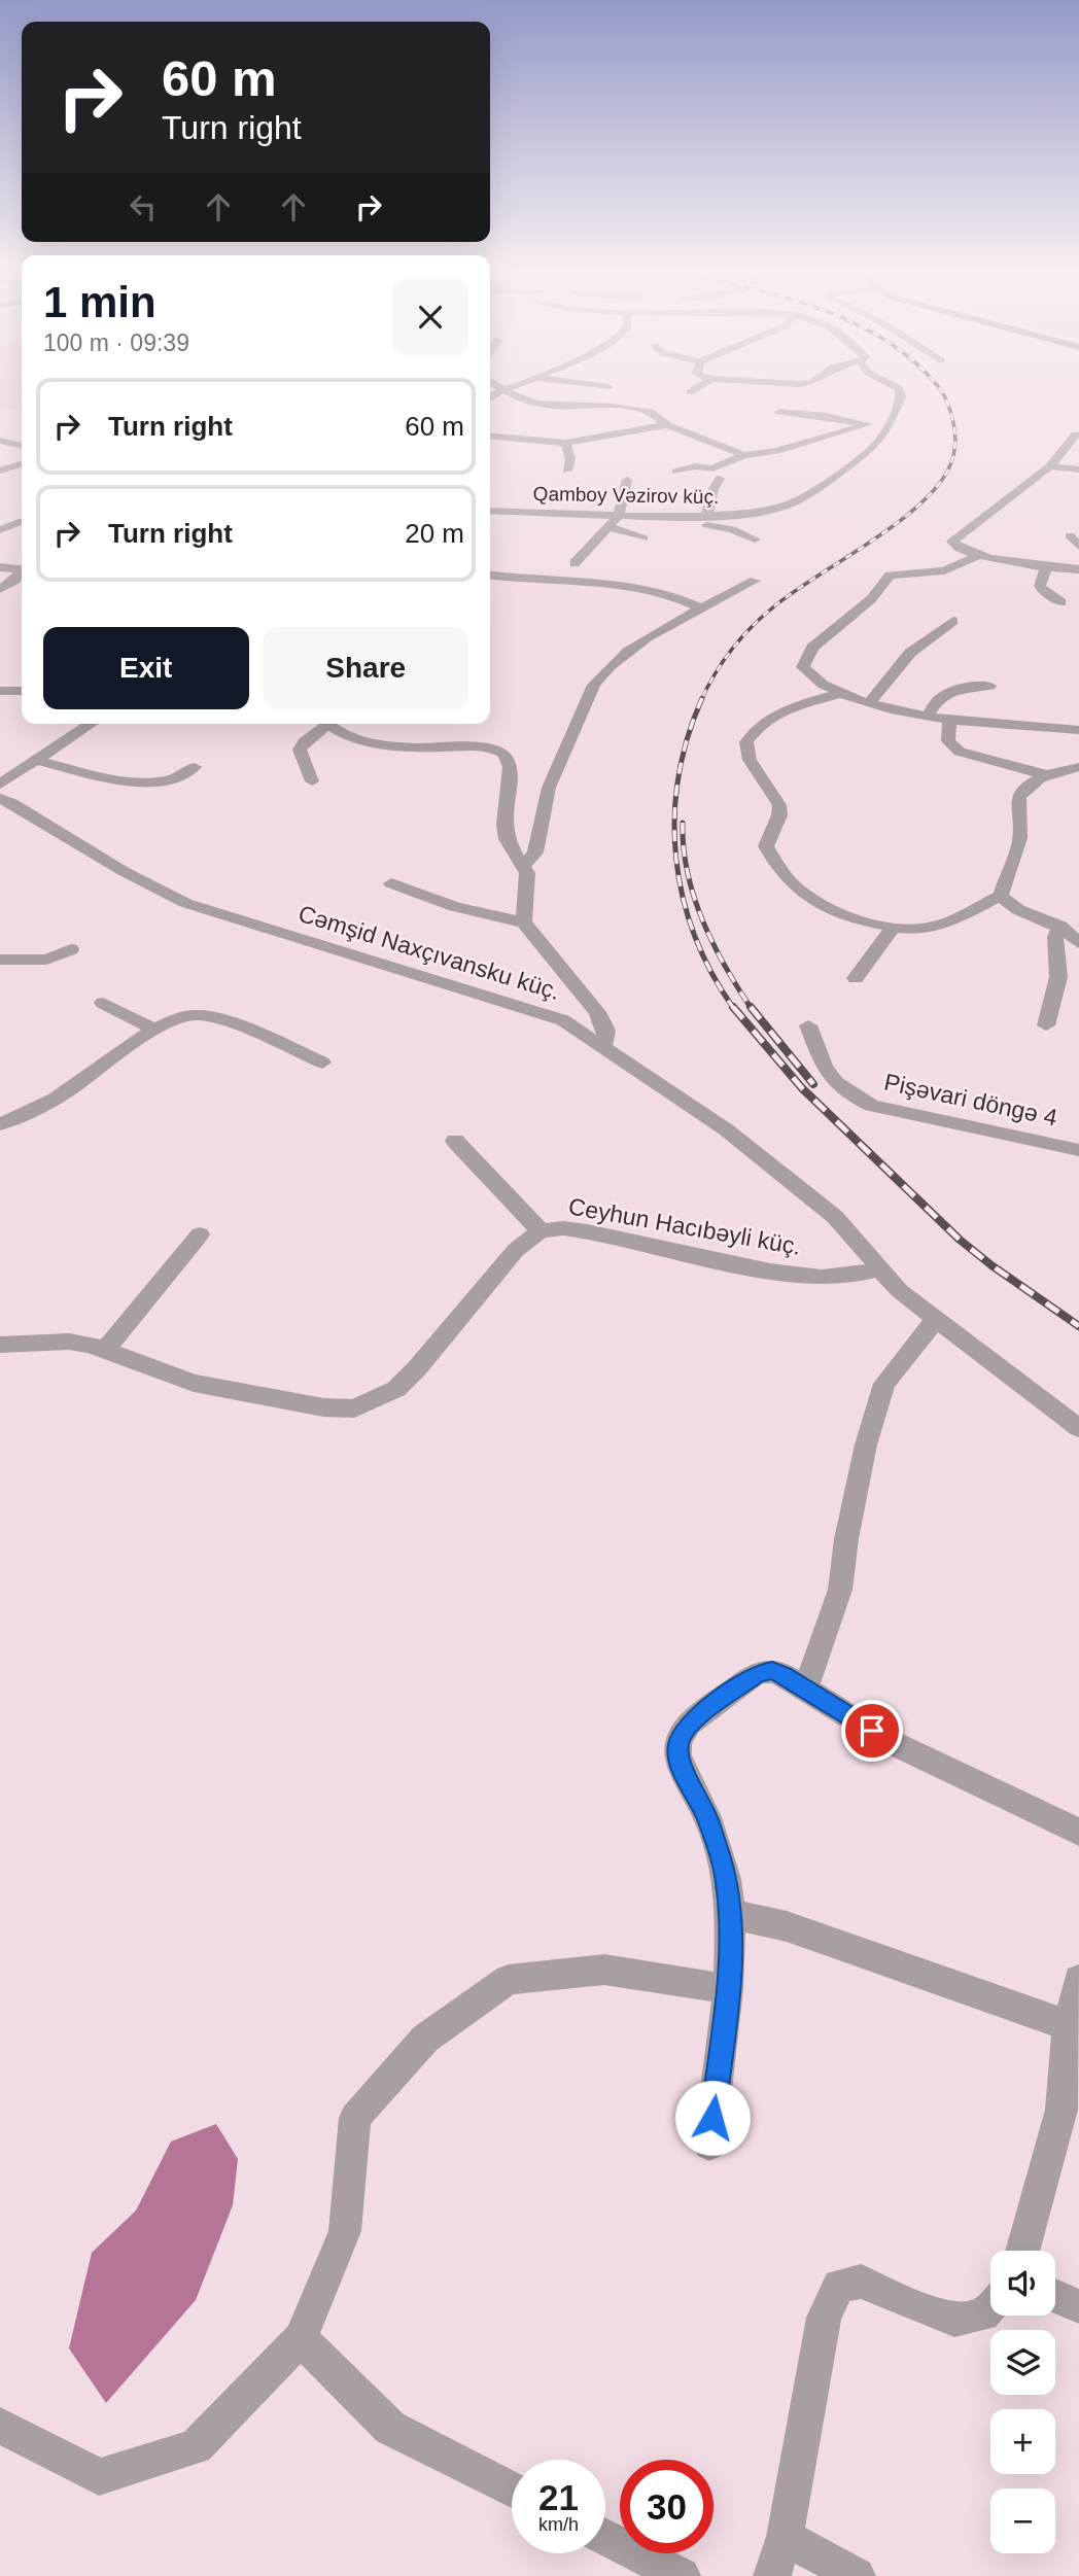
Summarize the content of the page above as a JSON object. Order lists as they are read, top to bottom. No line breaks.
{"streets":{"street":["Qamboy Vəzirov küç.","Cəmşid Naxçıvansku küç.","Pişəvari döngə 4","Ceyhun Hacıbəyli küç."]},"crossings":[["Cəmşid Naxçıvansku küç.","Ceyhun Hacıbəyli küç."]],"page":{"turn":["60 m","Turn right"],"heading":["1 min","100 m · 09:39"],"list":[{"name":"Turn right","value":"60 m"},{"name":"Turn right","value":"20 m"}],"buttons":["Exit","Share"],"map_buttons":["+","−"],"speed":"21 km/h","limit":"30"}}
